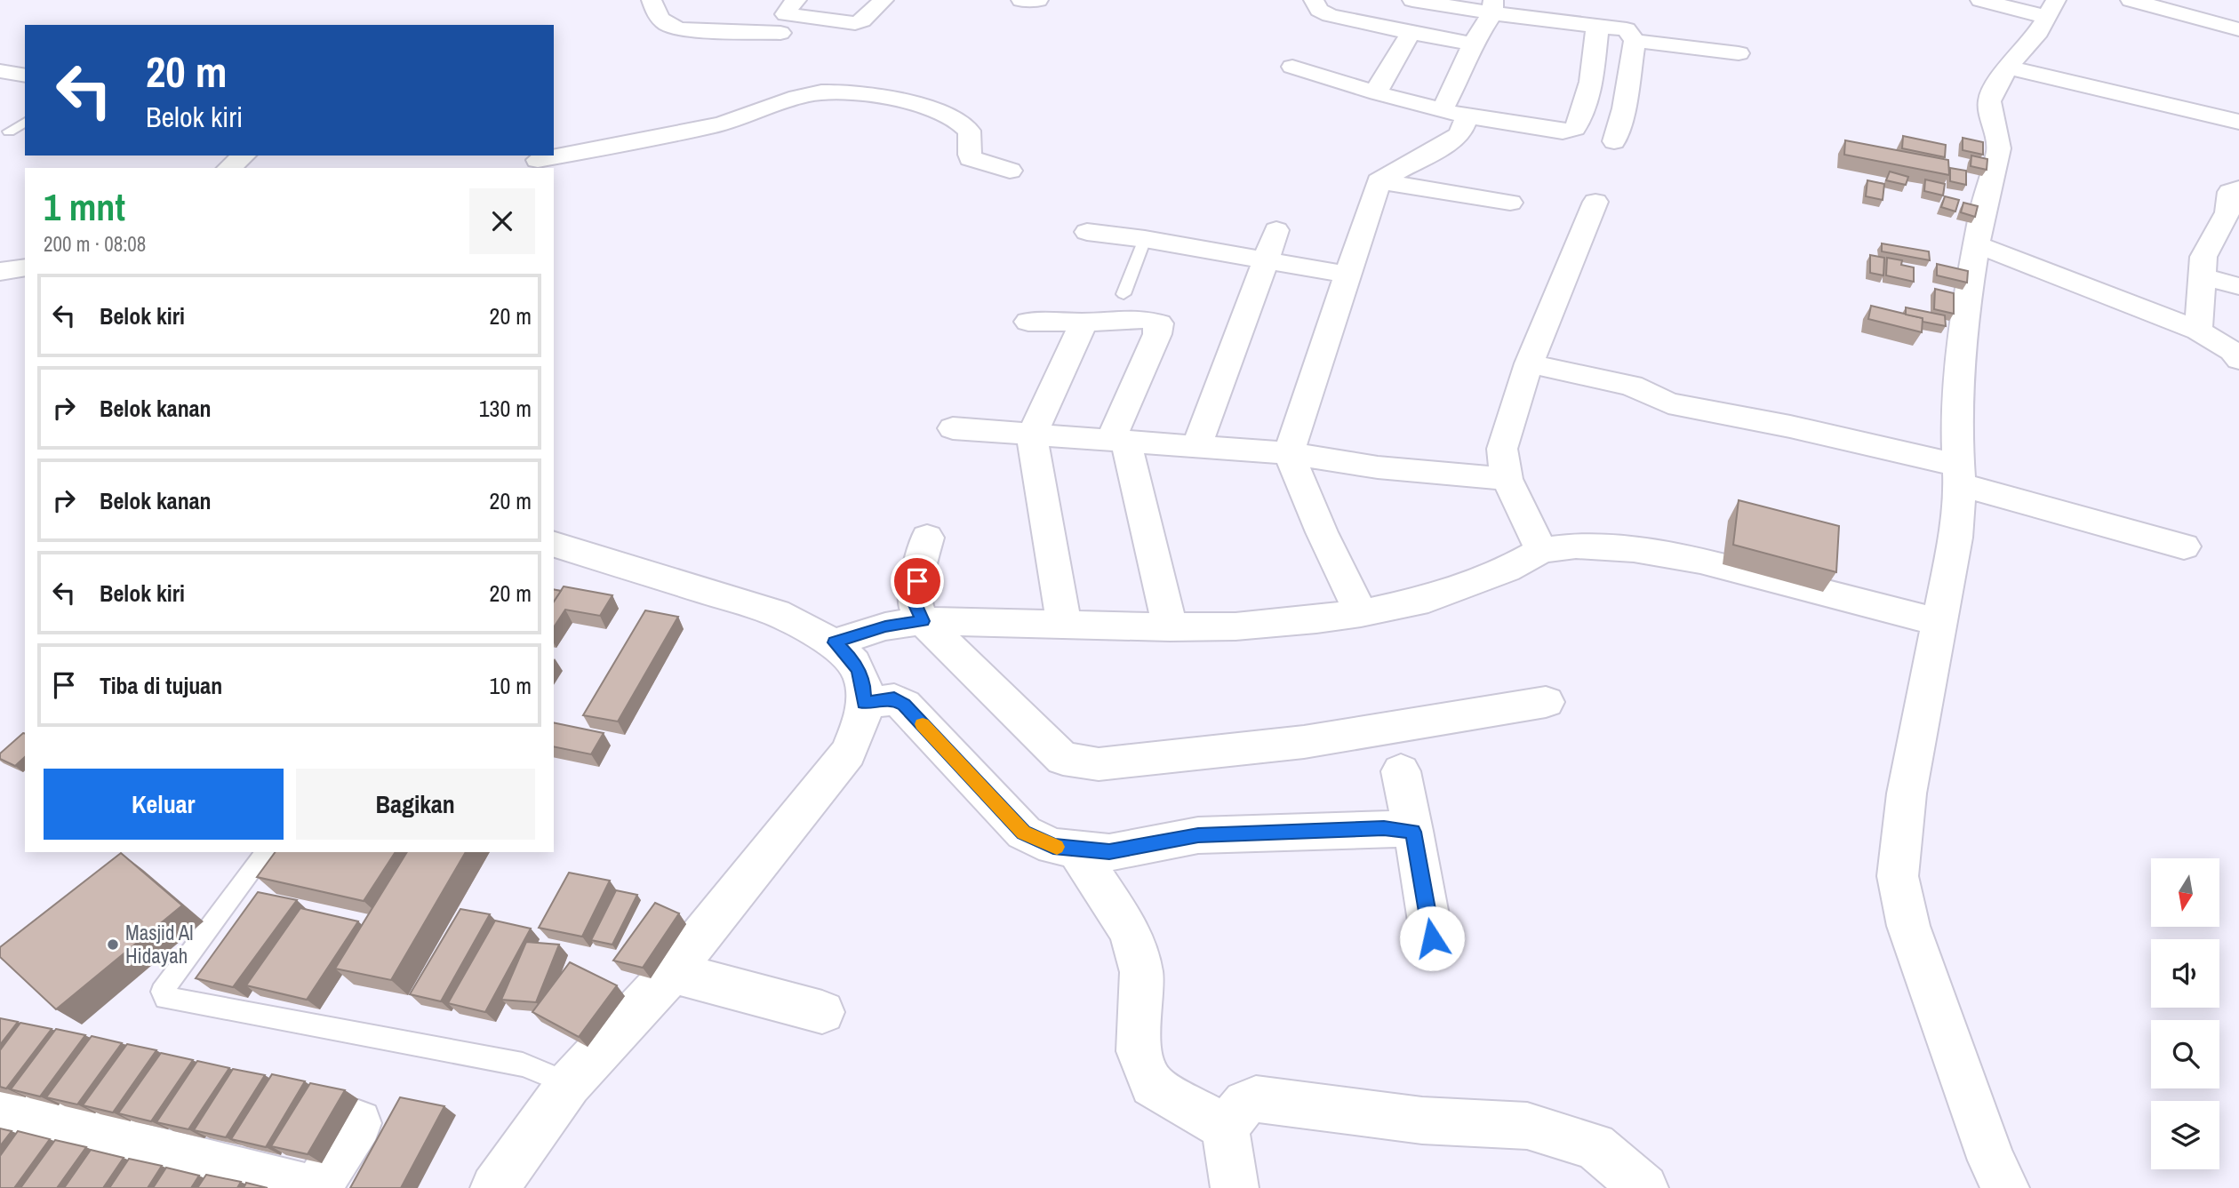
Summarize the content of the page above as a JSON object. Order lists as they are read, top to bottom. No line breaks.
{"places":["Masjid Al Hidayah"],"north":"bottom","page":{"turn":["20 m","Belok kiri"],"heading":["1 mnt","200 m · 08:08"],"list":[{"name":"Belok kiri","value":"20 m"},{"name":"Belok kanan","value":"130 m"},{"name":"Belok kanan","value":"20 m"},{"name":"Belok kiri","value":"20 m"},{"name":"Tiba di tujuan","value":"10 m"}],"buttons":["Keluar","Bagikan"]}}
